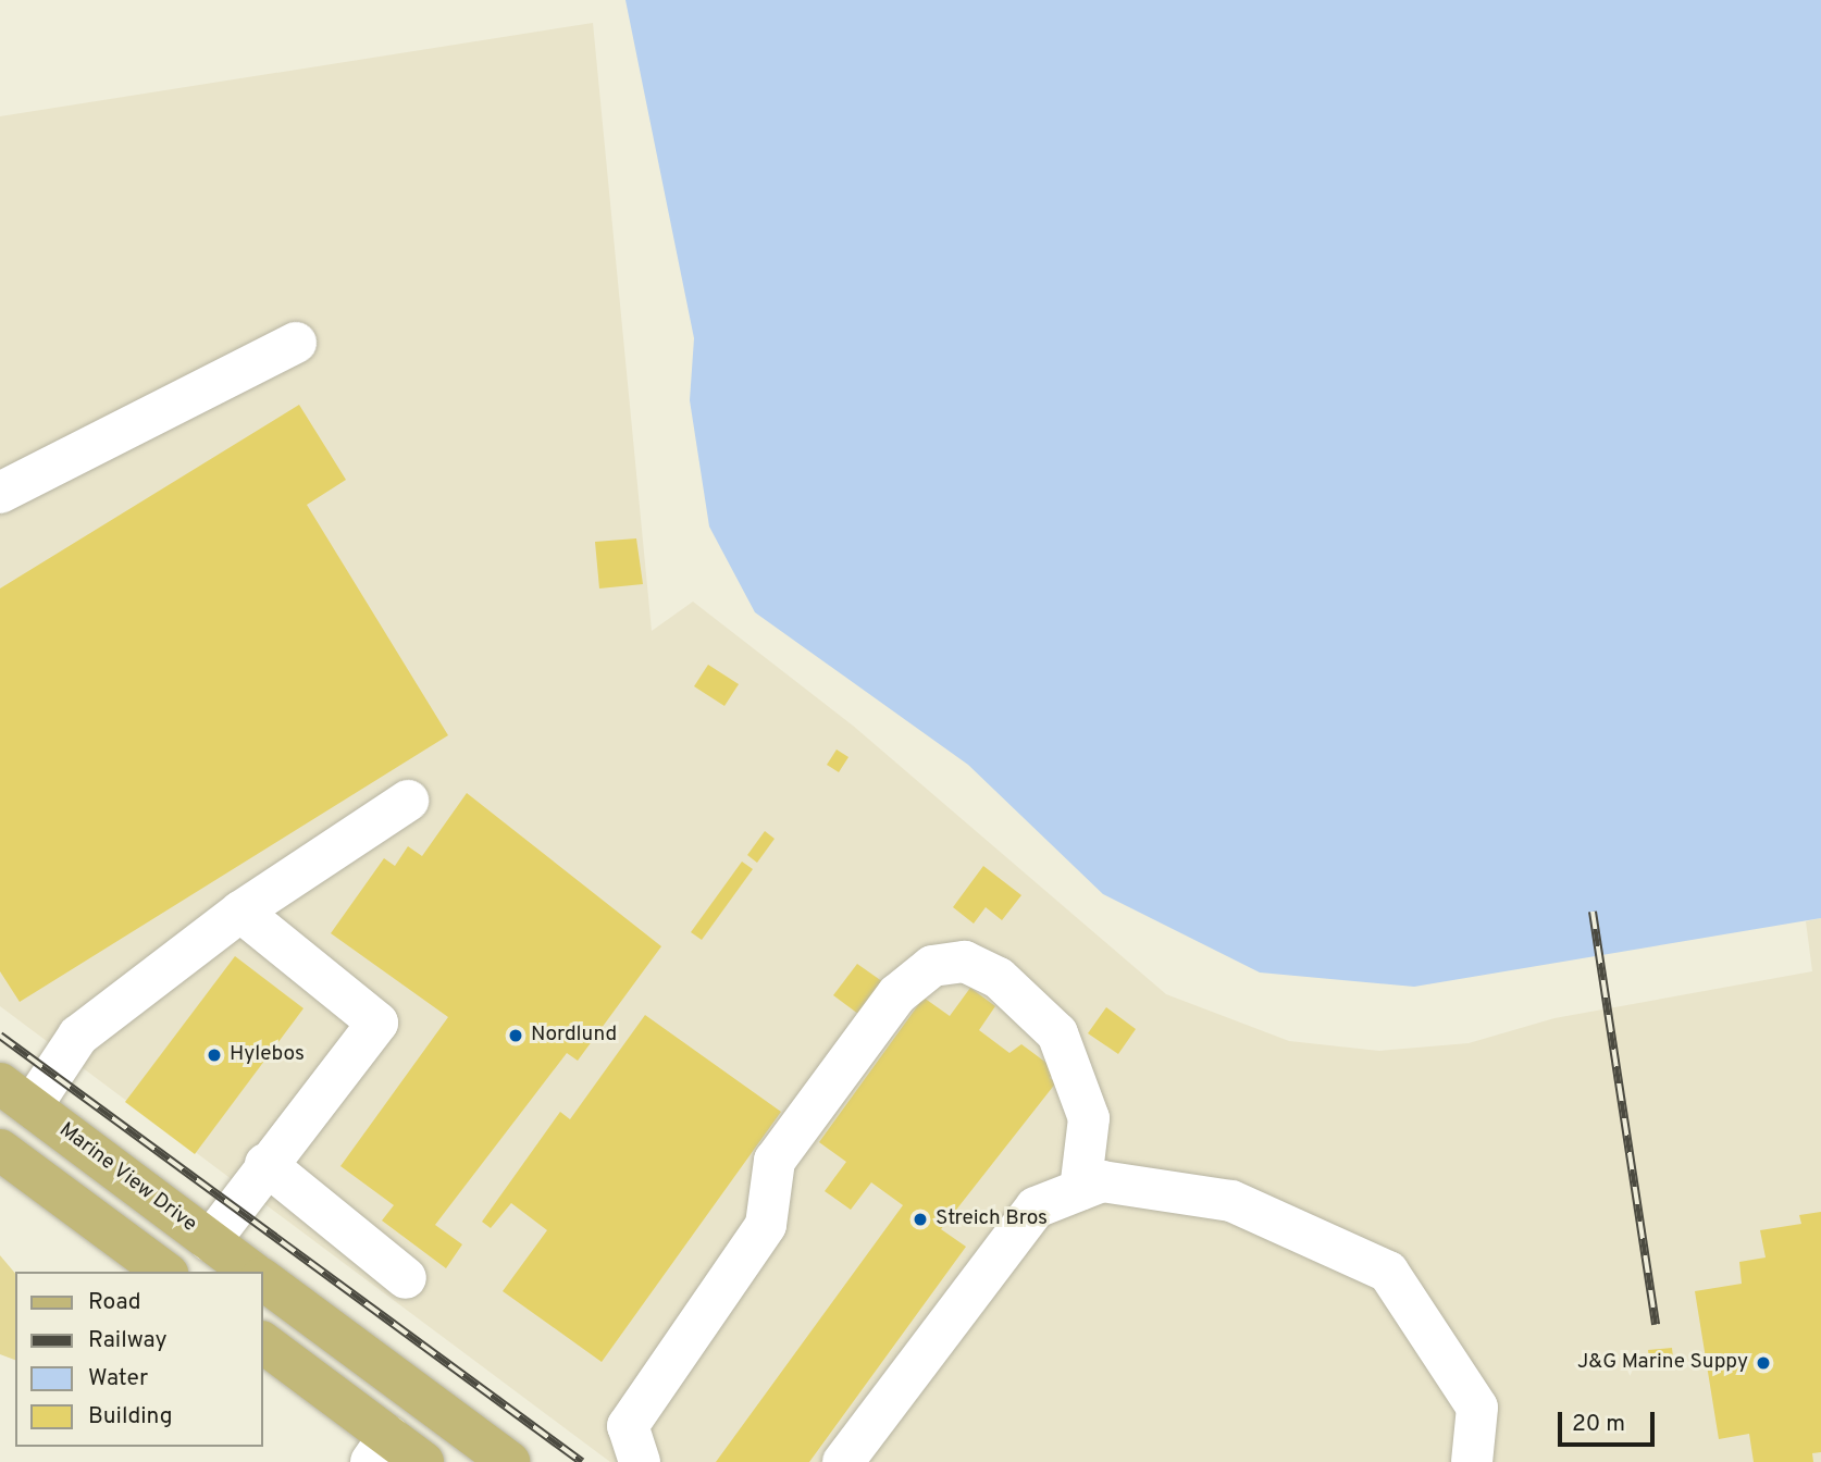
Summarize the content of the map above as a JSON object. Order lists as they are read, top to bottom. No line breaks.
{"streets":{"main road":["Marine View Drive"]},"places":["Nordlund","Hylebos","Streich Bros","J&G Marine Suppy"],"legend":["Road","Railway","Water","Building"],"scale_bar":"20 m"}
